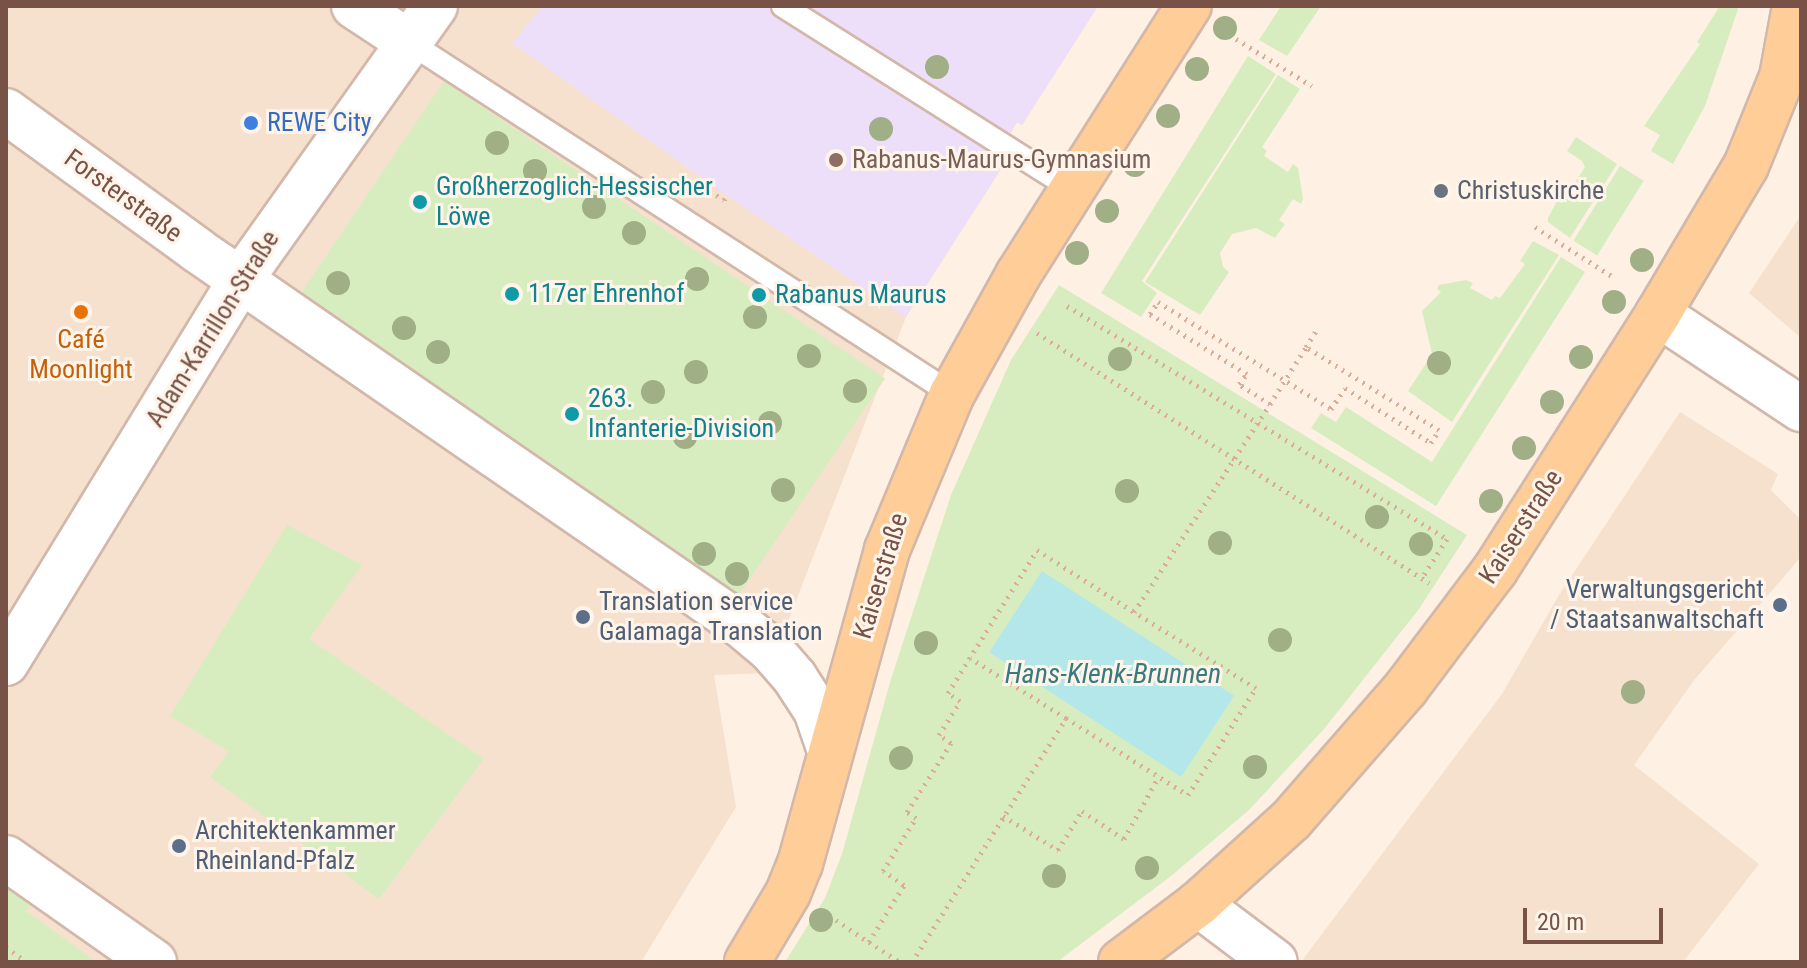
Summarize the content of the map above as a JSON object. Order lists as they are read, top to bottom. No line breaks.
{"streets":{"main road":["Kaiserstraße"],"street":["Forsterstraße","Adam-Karrillon-Straße"]},"crossings":[["Forsterstraße","Adam-Karrillon-Straße"]],"water":["Hans-Klenk-Brunnen"],"places":["REWE City","Rabanus-Maurus-Gymnasium","Christuskirche","Großherzoglich-Hessischer Löwe","117er Ehrenhof","Rabanus Maurus","Café Moonlight","263. Infanterie-Division","Verwaltungsgericht / Staatsanwaltschaft","Translation service Galamaga Translation","Architektenkammer Rheinland-Pfalz"],"scale_bar":"20 m"}
